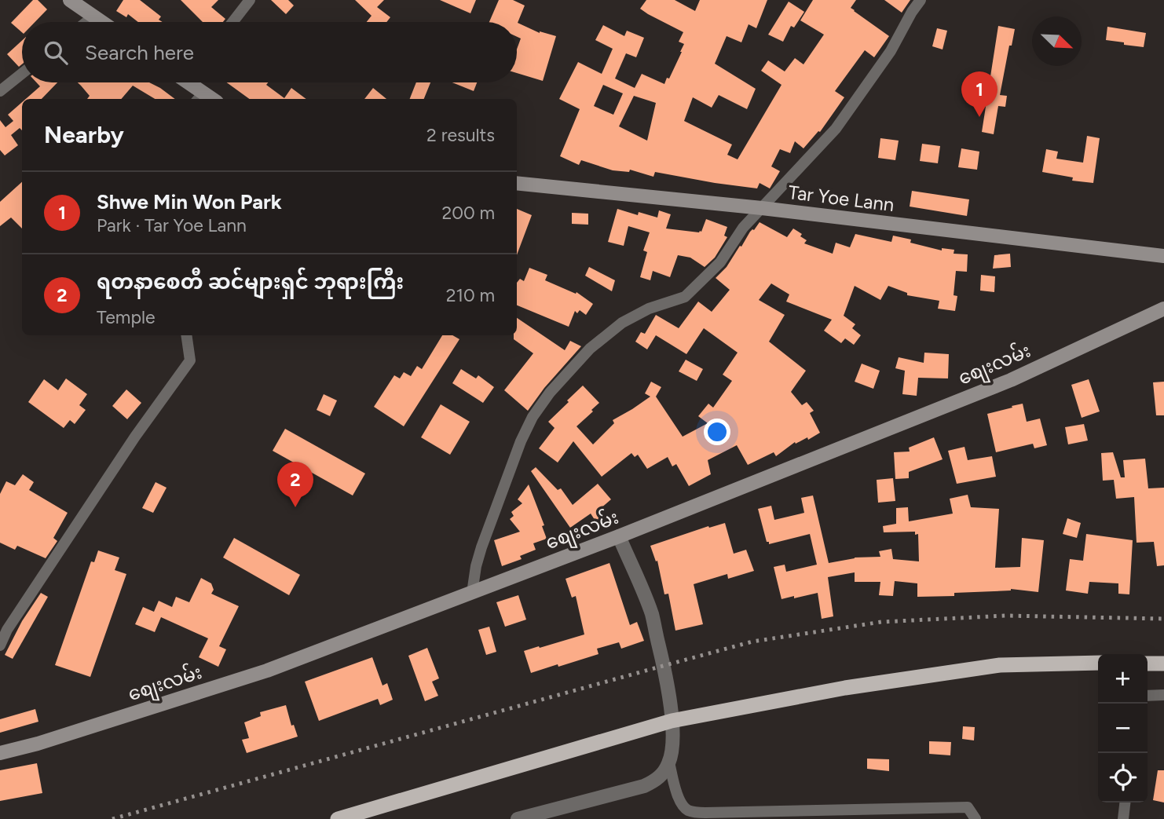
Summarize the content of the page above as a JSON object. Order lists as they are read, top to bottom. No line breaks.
{"streets":{"main road":["Tar Yoe Lann","စျေးလမ်း"]},"north":"bottom right","page":{"search":"Search here","pins":["1","2"],"heading":["Nearby","2 results"],"list":[{"mark":"1","name":"Shwe Min Won Park","note":"Park · Tar Yoe Lann","value":"200 m"},{"mark":"2","name":"ရတနာစေတီ ဆင်များရှင် ဘုရားကြီး","note":"Temple","value":"210 m"}],"map_buttons":["+","−"]}}
